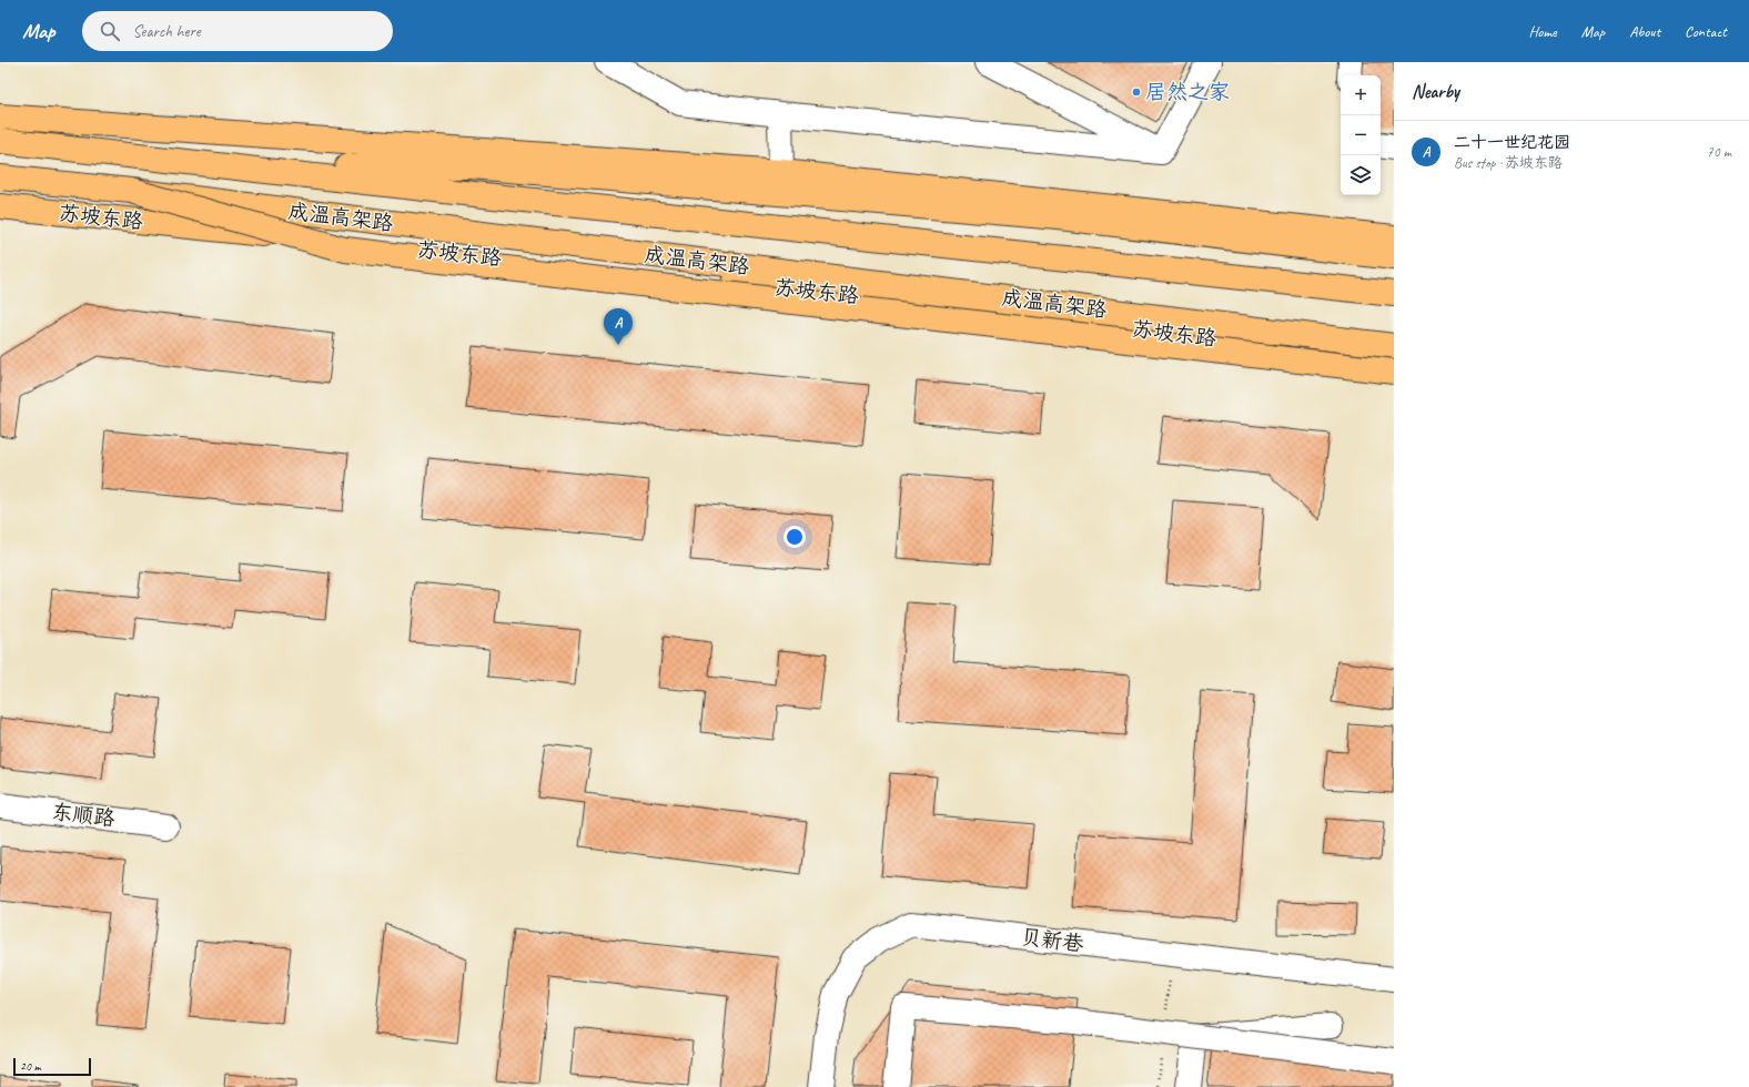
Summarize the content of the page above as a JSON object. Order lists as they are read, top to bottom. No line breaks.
{"streets":{"main road":["苏坡东路","成温高架路"],"street":["东顺路","贝新巷"]},"places":["居然之家"],"scale_bar":"20 m","page":{"header":"Map","search":"Search here","nav":["Home","Map","About","Contact"],"heading":"Nearby","map_buttons":["+","−"],"list":[{"mark":"A","name":"二十一世纪花园","note":"Bus stop · 苏坡东路","value":"70 m"}],"pins":"A","scale":"20 m"}}
